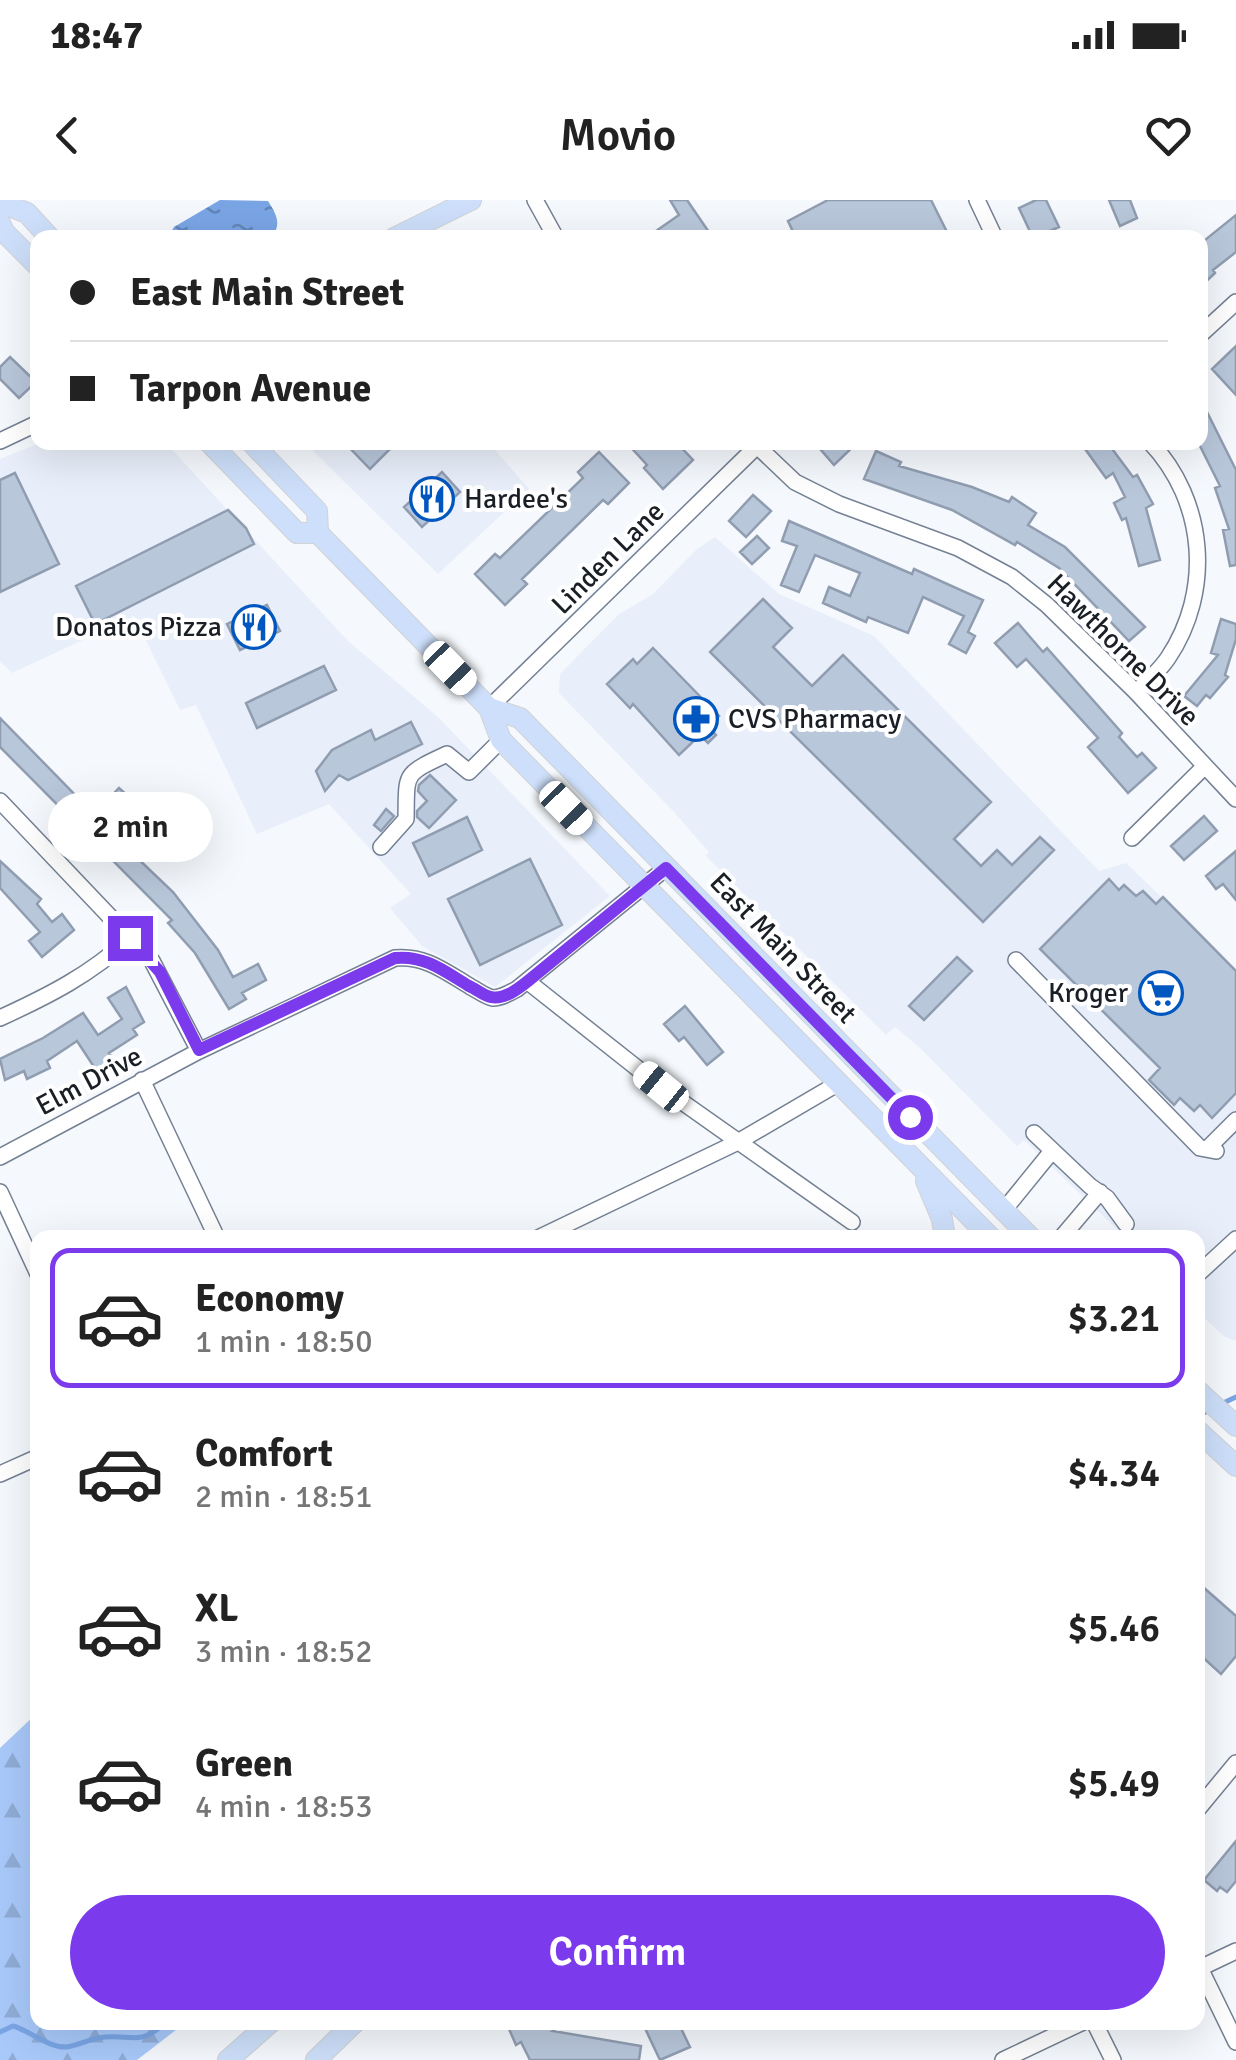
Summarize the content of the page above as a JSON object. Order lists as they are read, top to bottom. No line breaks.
{"streets":{"main road":["East Main Street"],"street":["Linden Lane","Hawthorne Drive","Elm Drive"]},"crossings":[["Linden Lane","East Main Street"],["East Main Street","Elm Drive"]],"places":{"restaurant":["Hardee's","Donatos Pizza"],"pharmacy":["CVS Pharmacy"],"supermarket":["Kroger"]},"page":{"status":"18:47","header":"Movio","banner":["East Main Street","Tarpon Avenue"],"bubble":"2 min","list":[{"name":"Economy","note":"1 min · 18:50","value":"$3.21"},{"name":"Comfort","note":"2 min · 18:51","value":"$4.34"},{"name":"XL","note":"3 min · 18:52","value":"$5.46"},{"name":"Green","note":"4 min · 18:53","value":"$5.49"}],"buttons":"Confirm"}}
